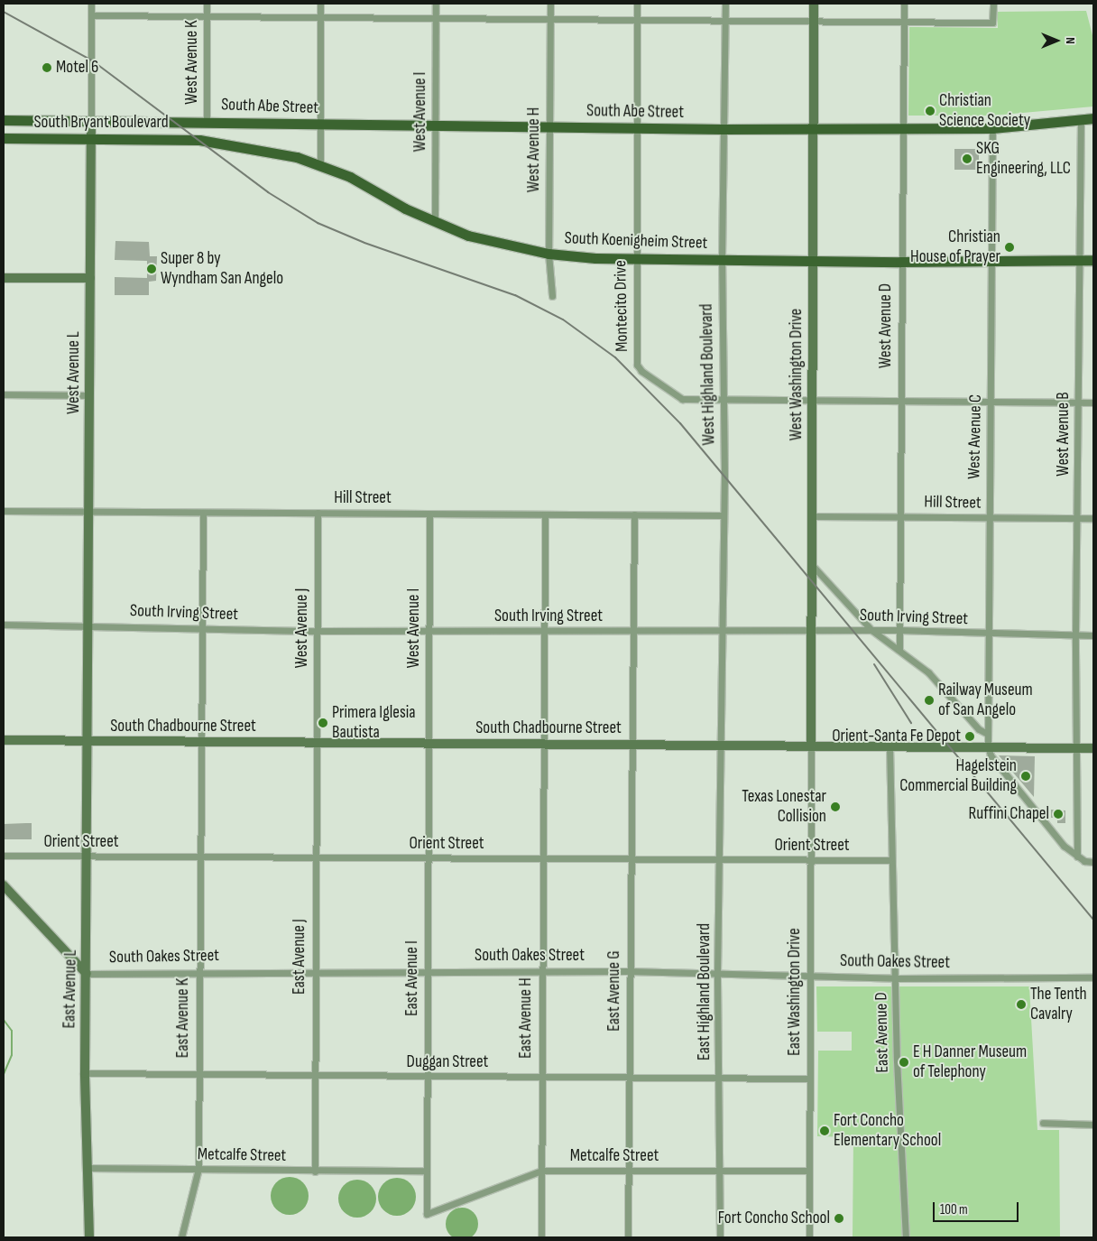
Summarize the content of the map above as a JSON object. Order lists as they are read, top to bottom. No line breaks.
{"streets":{"main road":["South Abe Street","South Bryant Boulevard","South Koenigheim Street","West Avenue L","West Washington Drive","South Chadbourne Street","South Oakes Street","East Avenue L"],"street":["West Avenue K","West Avenue I","West Avenue H","Montecito Drive","West Avenue D","West Highland Boulevard","West Avenue B","West Avenue C","Hill Street","South Irving Street","West Avenue J","Orient Street","East Avenue J","East Avenue I","East Avenue G","East Highland Boulevard","East Washington Drive","East Avenue K","East Avenue H","East Avenue D","Duggan Street","Metcalfe Street"]},"crossings":[["West Avenue K","South Abe Street"],["South Abe Street","West Avenue I"],["South Abe Street","South Bryant Boulevard"],["South Abe Street","West Avenue H"],["South Abe Street","Montecito Drive"],["South Abe Street","West Avenue D"],["South Abe Street","West Highland Boulevard"],["South Abe Street","West Washington Drive"],["South Abe Street","West Avenue B"],["South Abe Street","West Avenue C"],["West Avenue I","South Koenigheim Street"],["West Avenue I","Hill Street"],["West Avenue I","South Irving Street"],["West Avenue I","South Chadbourne Street"],["West Avenue I","East Avenue I"],["South Bryant Boulevard","South Koenigheim Street"],["South Bryant Boulevard","West Avenue L"],["West Avenue H","South Koenigheim Street"],["South Koenigheim Street","Montecito Drive"],["South Koenigheim Street","West Avenue D"],["South Koenigheim Street","West Highland Boulevard"],["South Koenigheim Street","West Washington Drive"],["South Koenigheim Street","West Avenue B"],["South Koenigheim Street","West Avenue C"],["Montecito Drive","West Highland Boulevard"],["West Avenue D","Hill Street"],["West Avenue D","South Irving Street"],["West Avenue L","Hill Street"],["West Avenue L","South Irving Street"],["West Avenue L","South Chadbourne Street"],["West Avenue L","East Avenue L"],["West Highland Boulevard","Hill Street"],["West Highland Boulevard","South Irving Street"],["West Highland Boulevard","South Chadbourne Street"],["West Highland Boulevard","East Highland Boulevard"],["West Washington Drive","Hill Street"],["West Washington Drive","South Irving Street"],["West Washington Drive","South Chadbourne Street"],["West Washington Drive","East Washington Drive"],["West Avenue B","Hill Street"],["West Avenue B","South Irving Street"],["West Avenue B","South Chadbourne Street"],["West Avenue C","Hill Street"],["West Avenue C","South Irving Street"],["West Avenue C","South Chadbourne Street"],["Hill Street","West Avenue J"],["Hill Street","East Avenue G"],["South Irving Street","West Avenue J"],["South Irving Street","East Avenue G"],["West Avenue J","South Chadbourne Street"],["West Avenue J","East Avenue J"],["South Chadbourne Street","East Avenue J"],["South Chadbourne Street","East Avenue I"],["South Chadbourne Street","East Avenue L"],["South Chadbourne Street","East Avenue G"],["South Chadbourne Street","East Highland Boulevard"],["South Chadbourne Street","East Washington Drive"],["South Chadbourne Street","East Avenue K"],["South Chadbourne Street","East Avenue H"],["South Chadbourne Street","East Avenue D"],["Orient Street","East Avenue J"],["Orient Street","East Avenue I"],["Orient Street","East Avenue L"],["Orient Street","East Avenue G"],["Orient Street","East Highland Boulevard"],["Orient Street","East Washington Drive"],["Orient Street","East Avenue K"],["Orient Street","East Avenue H"],["Orient Street","East Avenue D"],["South Oakes Street","East Avenue J"],["South Oakes Street","East Avenue I"],["South Oakes Street","East Avenue L"],["South Oakes Street","East Avenue G"],["South Oakes Street","East Highland Boulevard"],["South Oakes Street","East Washington Drive"],["South Oakes Street","East Avenue K"],["South Oakes Street","East Avenue H"],["South Oakes Street","East Avenue D"],["East Avenue J","Duggan Street"],["East Avenue J","Metcalfe Street"],["East Avenue I","Duggan Street"],["East Avenue I","Metcalfe Street"],["East Avenue L","Duggan Street"],["East Avenue L","Metcalfe Street"],["East Avenue G","Duggan Street"],["East Avenue G","Metcalfe Street"],["East Highland Boulevard","Duggan Street"],["East Highland Boulevard","Metcalfe Street"],["East Washington Drive","Duggan Street"],["East Washington Drive","Metcalfe Street"],["East Avenue K","Duggan Street"],["East Avenue K","Metcalfe Street"],["East Avenue H","Duggan Street"],["East Avenue H","Metcalfe Street"]],"places":["Motel 6","Christian Science Society","SKG Engineering, LLC","Christian House of Prayer","Super 8 by Wyndham San Angelo","Railway Museum of San Angelo","Primera Iglesia Bautista","Orient-Santa Fe Depot","Hagelstein Commercial Building","Texas Lonestar Collision","Ruffini Chapel","The Tenth Cavalry","E H Danner Museum of Telephony","Fort Concho Elementary School","Fort Concho School"],"scale_bar":"100 m","north":"right"}
